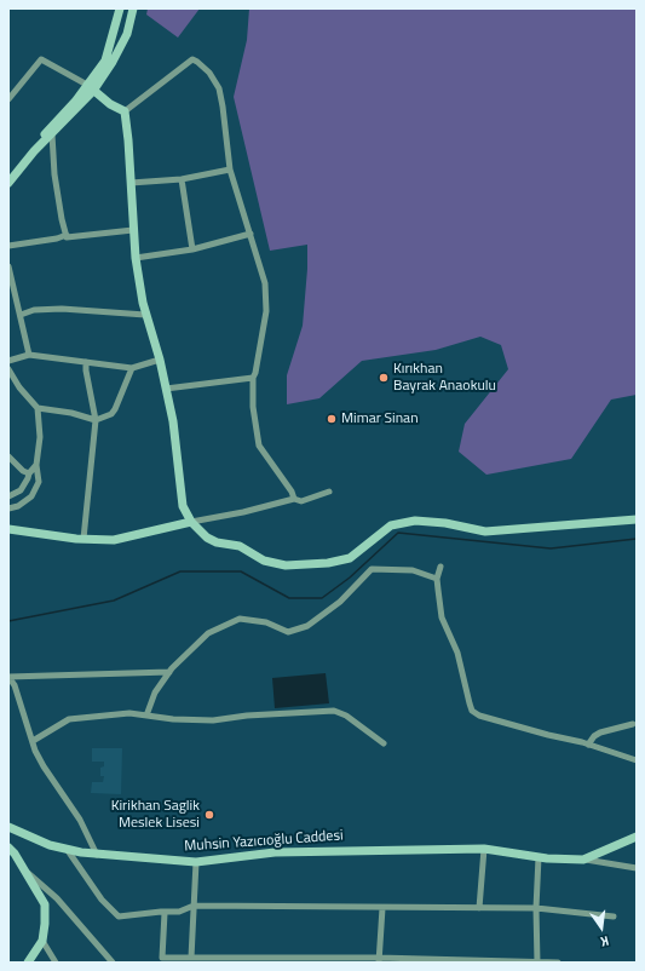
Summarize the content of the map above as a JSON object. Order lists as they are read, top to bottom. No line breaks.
{"streets":{"street":["Muhsin Yazıcıoğlu Caddesi"]},"places":["Kırıkhan Bayrak Anaokulu","Mimar Sinan","Kirikhan Saglik Meslek Lisesi"],"north":"bottom"}
